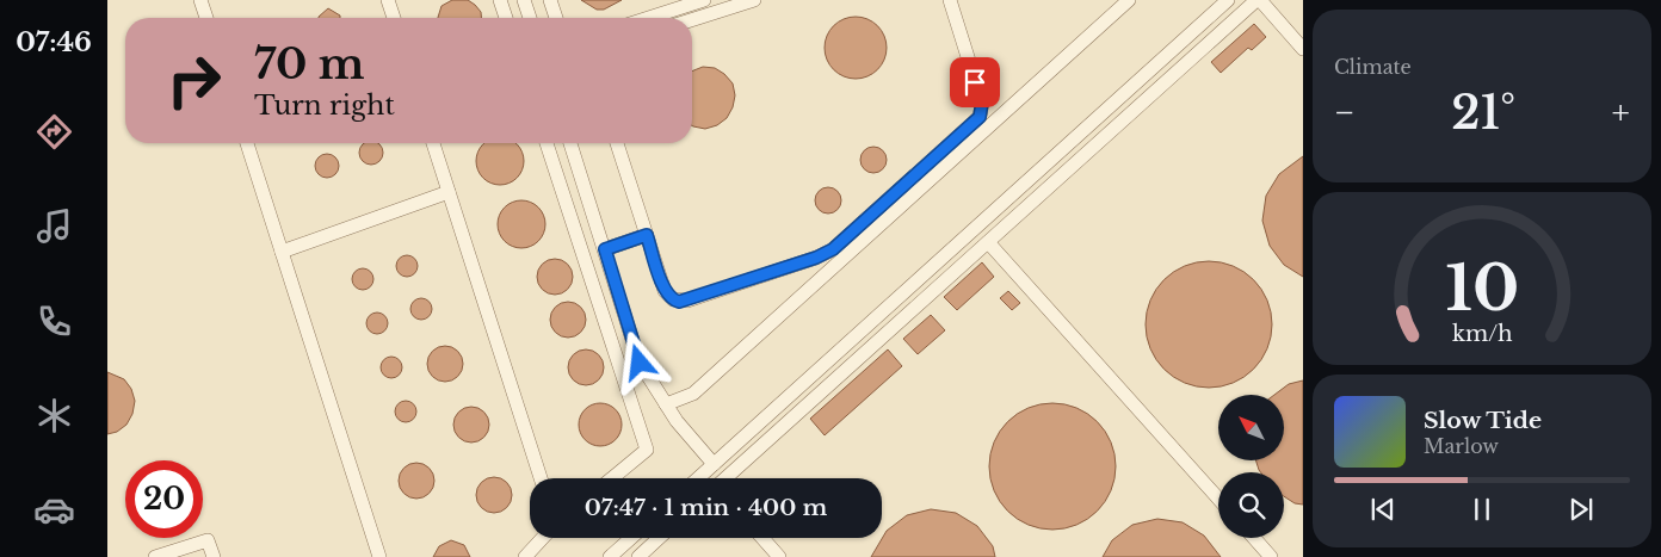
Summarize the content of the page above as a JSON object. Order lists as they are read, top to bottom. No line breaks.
{"north":"top left","page":{"tabs":"07:46","tile":"Climate","turn":["70 m","Turn right"],"heat":["−","21°","+"],"song":["Slow Tide","Marlow"],"limit":"20","trip":"07:47 · 1 min · 400 m","gauge":["10","km/h"]}}
